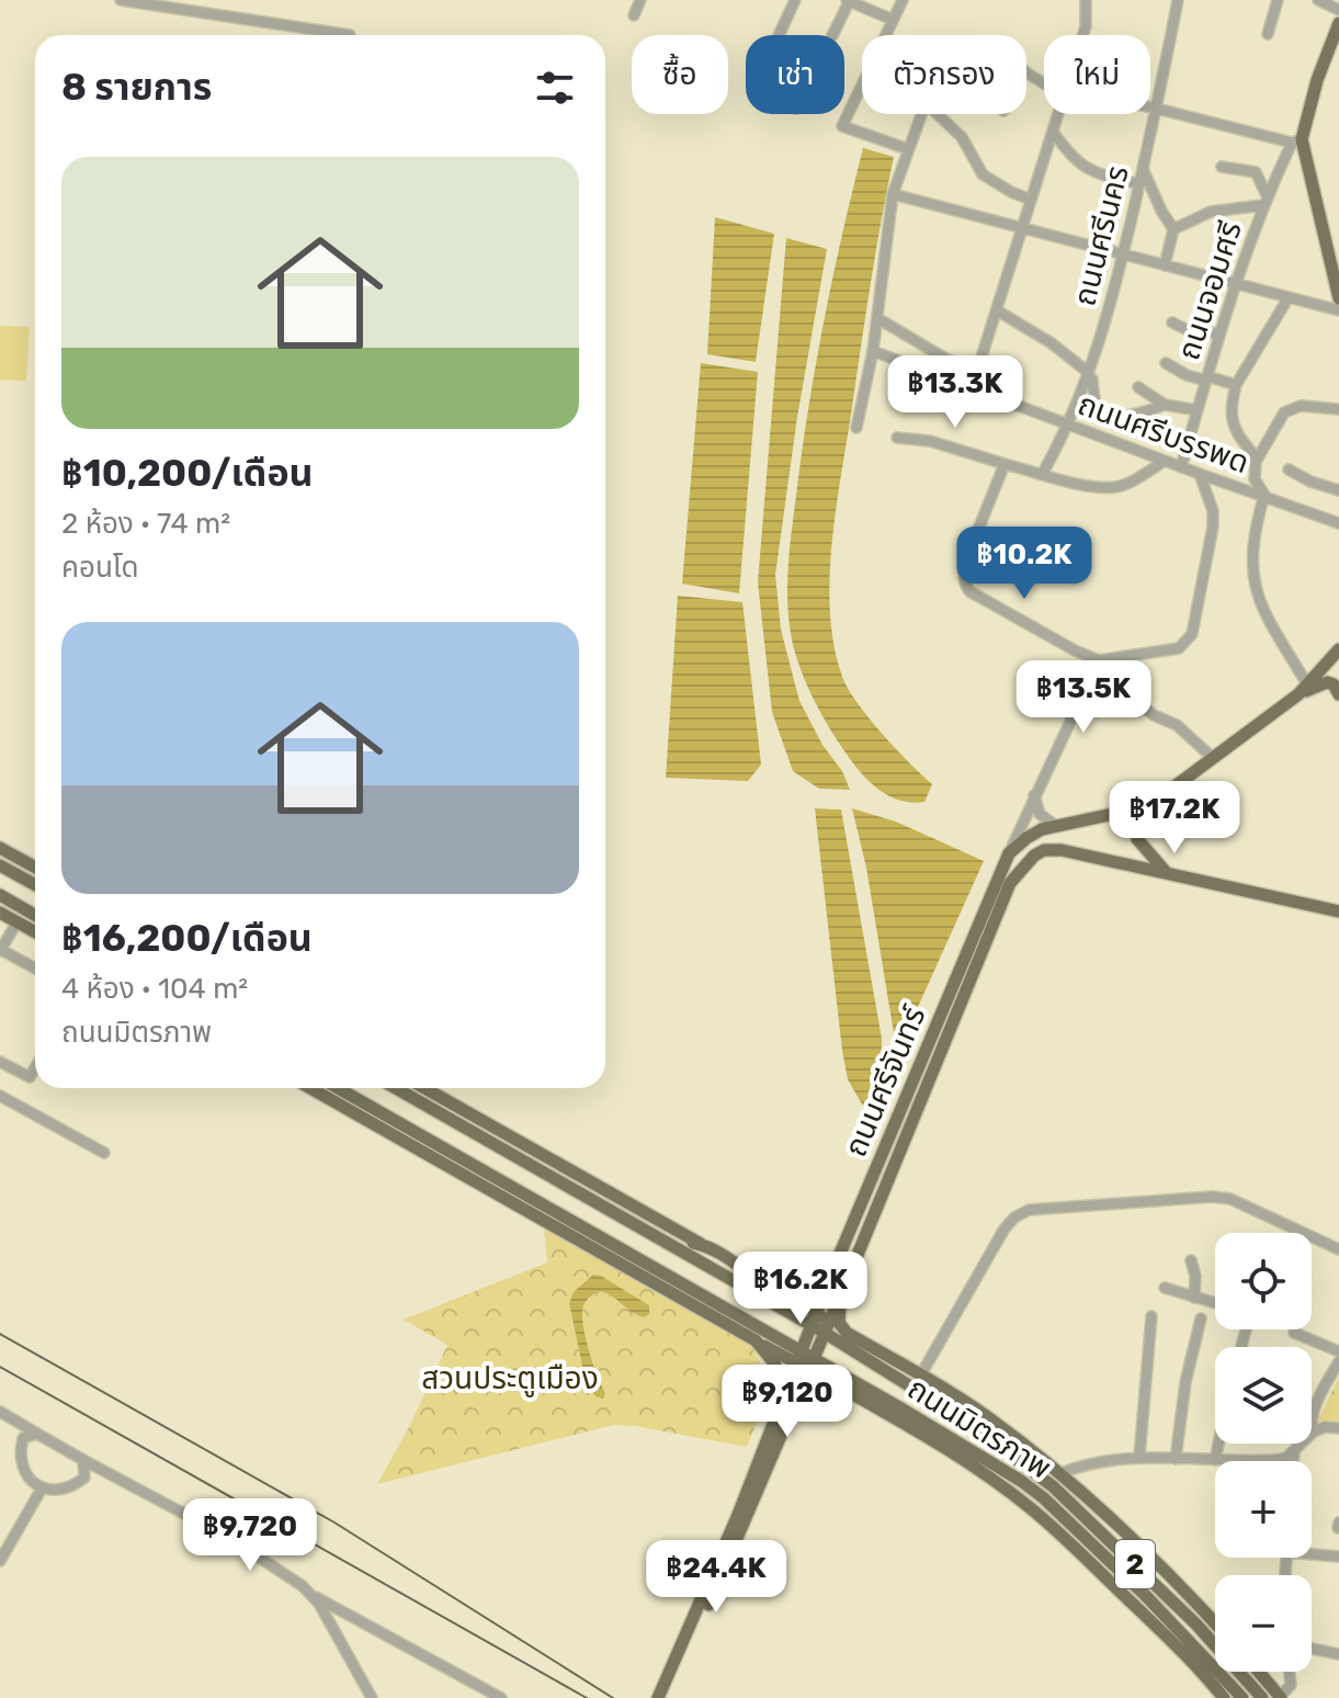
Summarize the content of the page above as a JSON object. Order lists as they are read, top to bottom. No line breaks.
{"streets":{"main road":["ถนนศรีจันทร์","ถนนมิตรภาพ","2"],"street":["ถนนศรีนคร","ถนนจอมศรี","ถนนศรีบรรพด"]},"crossings":[["ถนนศรีนคร","ถนนศรีบรรพด"],["ถนนจอมศรี","ถนนศรีบรรพด"],["ถนนศรีจันทร์","ถนนมิตรภาพ"]],"parks":["สวนประตูเมือง"],"page":{"chip":["ซื้อ","เช่า","ตัวกรอง","ใหม่"],"heading":"8 รายการ","list":[{"name":"฿10,200/เดือน","note":"2 ห้อง · 74 m² · คอนโด"},{"name":"฿16,200/เดือน","note":"4 ห้อง · 104 m² · ถนนมิตรภาพ"}],"price":["฿13.3K","฿10.2K","฿13.5K","฿17.2K","฿16.2K","฿9,120","฿9,720","฿24.4K"],"map_buttons":["+","−"]}}
